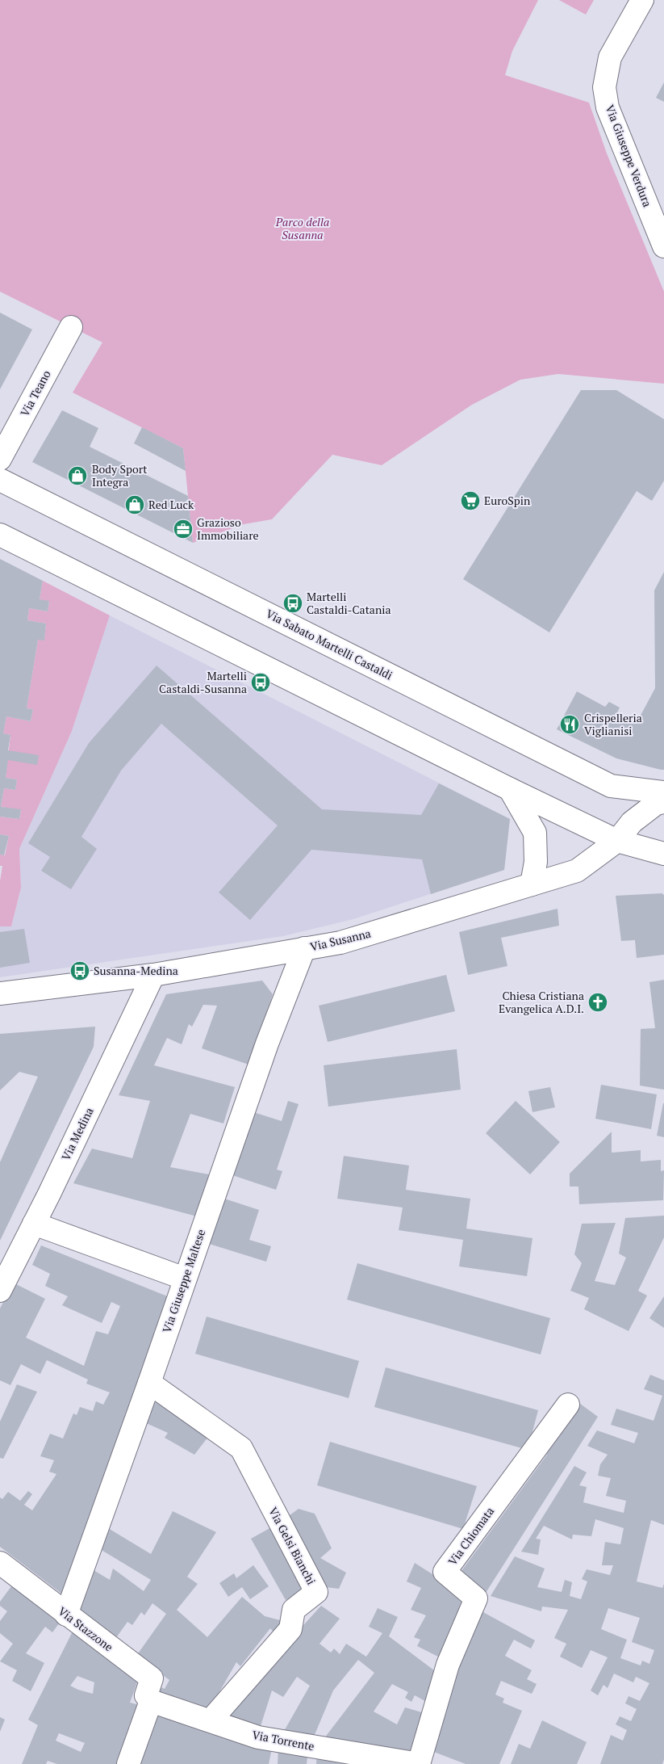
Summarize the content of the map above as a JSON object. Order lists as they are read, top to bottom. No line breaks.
{"streets":{"street":["Via Giuseppe Verdura","Via Teano","Via Sabato Martelli Castaldi","Via Susanna","Via Medina","Via Giuseppe Maltese","Via Chiomata","Via Gelsi Bianchi","Via Stazzone","Via Torrente"]},"crossings":[["Via Susanna","Via Medina"],["Via Susanna","Via Giuseppe Maltese"],["Via Giuseppe Maltese","Via Gelsi Bianchi"],["Via Giuseppe Maltese","Via Stazzone"],["Via Chiomata","Via Torrente"],["Via Gelsi Bianchi","Via Torrente"],["Via Stazzone","Via Torrente"]],"parks":["Parco della Susanna"],"places":{"shop":["Body Sport Integra","Red Luck"],"supermarket":["EuroSpin"],"office":["Grazioso Immobiliare"],"bus stop":["Martelli Castaldi-Catania","Martelli Castaldi-Susanna","Susanna-Medina"],"restaurant":["Crispelleria Viglianisi"],"church":["Chiesa Cristiana Evangelica A.D.I."]}}
